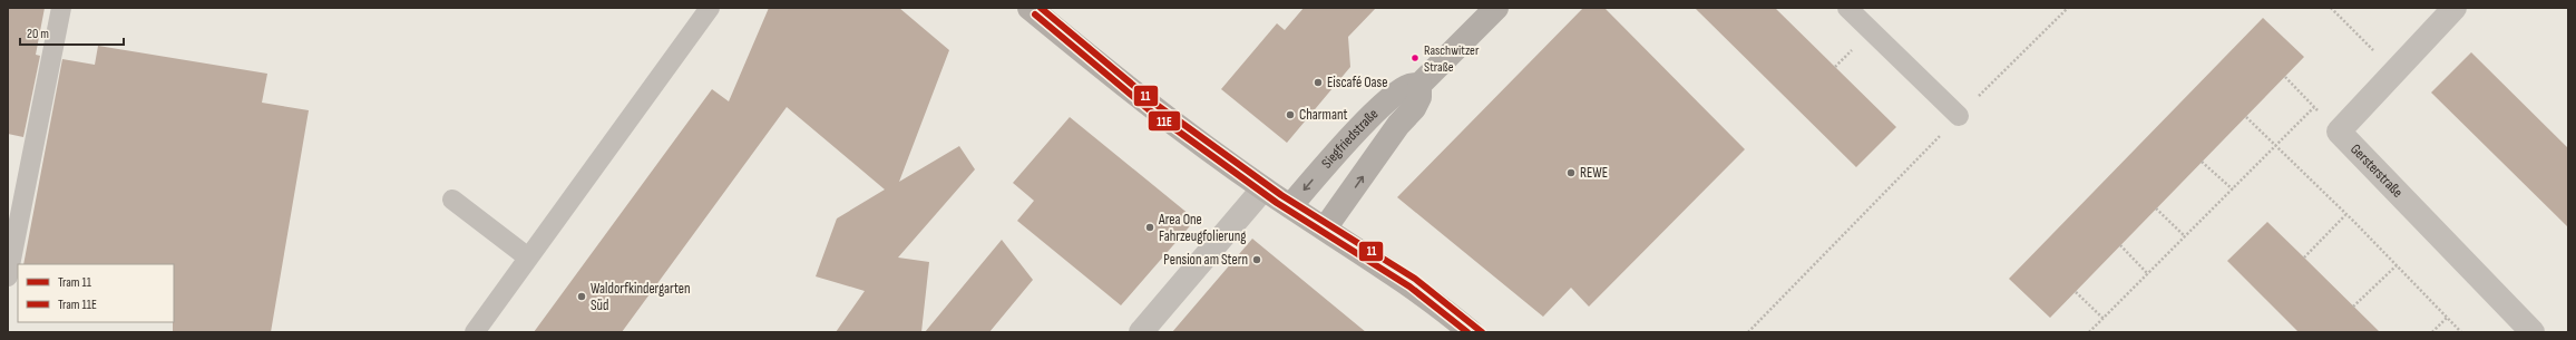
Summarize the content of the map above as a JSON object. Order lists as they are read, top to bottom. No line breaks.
{"streets":{"main road":["Siegfriedstraße"],"street":["Gersterstraße"]},"places":["Raschwitzer Straße","Eiscafé Oase","Charmant","REWE","Area One Fahrzeugfolierung","Pension am Stern","Waldorfkindergarten Süd"],"lines":["tram line 11","tram line 11E"],"legend":["Tram 11","Tram 11E"],"scale_bar":"20 m"}
